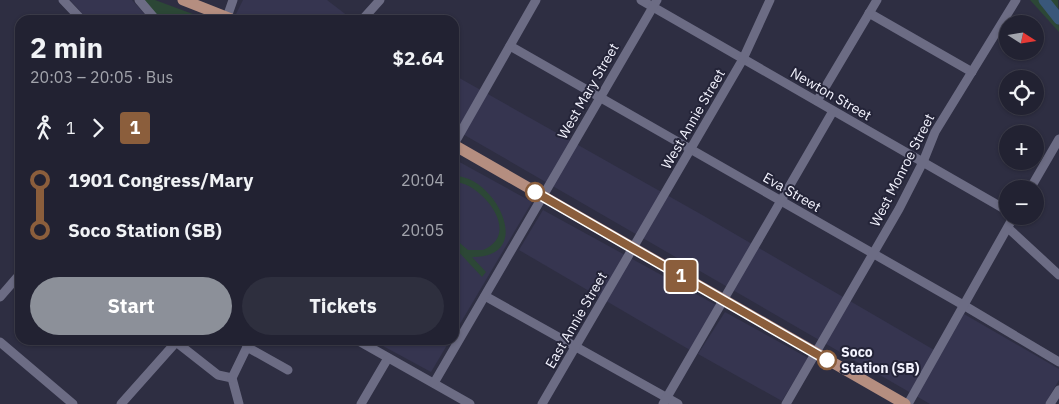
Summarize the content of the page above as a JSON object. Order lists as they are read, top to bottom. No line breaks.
{"streets":{"street":["West Mary Street","Newton Street","West Annie Street","West Monroe Street","Eva Street","East Annie Street"]},"crossings":[["West Mary Street","Newton Street"],["West Mary Street","Eva Street"],["Newton Street","West Annie Street"],["Newton Street","West Monroe Street"],["West Annie Street","Eva Street"],["West Annie Street","East Annie Street"],["West Monroe Street","Eva Street"]],"places":["Soco Station (SB)"],"lines":["bus line 1"],"north":"right","page":{"on_map":"1","map_buttons":["+","−"],"heading":["2 min","20:03 – 20:05 · Bus","$2.64"],"legs":["1","1"],"list":[{"name":"1901 Congress/Mary","value":"20:04"},{"name":"Soco Station (SB)","value":"20:05"}],"buttons":["Start","Tickets"]}}
